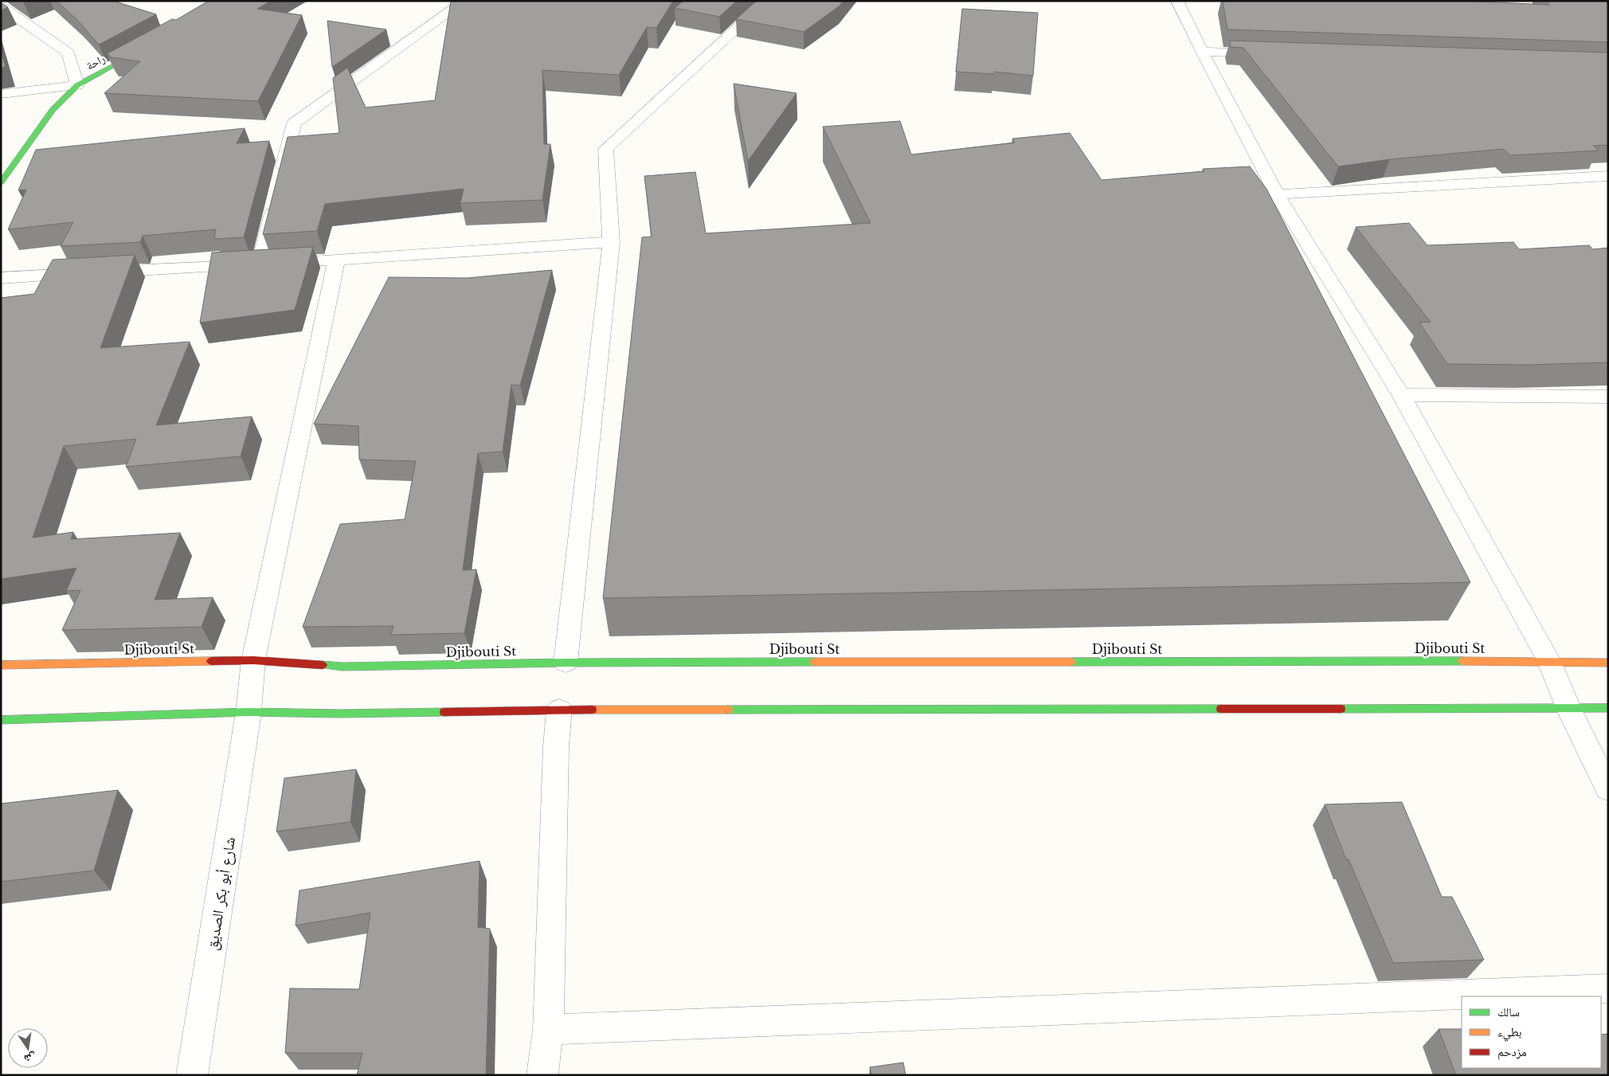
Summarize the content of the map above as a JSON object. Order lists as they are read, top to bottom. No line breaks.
{"streets":{"street":["راحة","Djibouti St","شارع أبو بكر الصديق"]},"crossings":[["Djibouti St","شارع أبو بكر الصديق"]],"legend":["سالك","بطيء","مزدحم"],"north":"bottom"}
